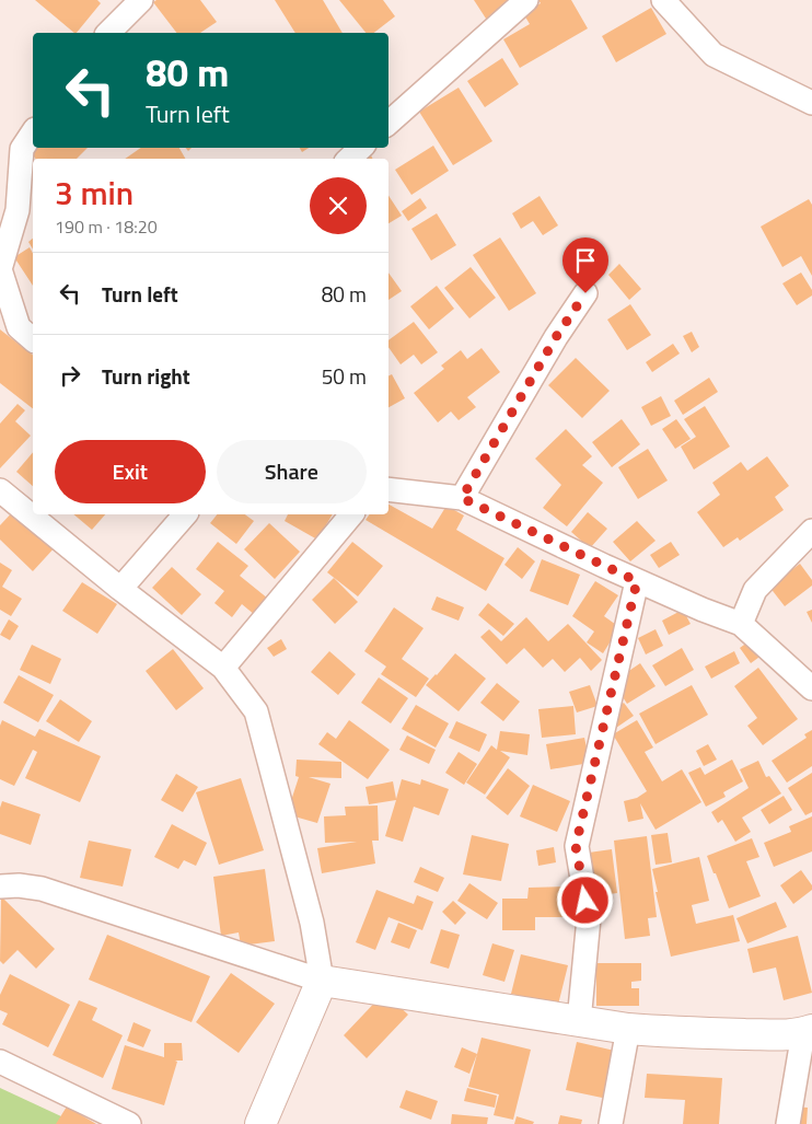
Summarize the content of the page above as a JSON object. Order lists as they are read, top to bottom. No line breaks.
{"page":{"turn":["80 m","Turn left"],"heading":["3 min","190 m · 18:20"],"list":[{"name":"Turn left","value":"80 m"},{"name":"Turn right","value":"50 m"}],"buttons":["Exit","Share"]}}
